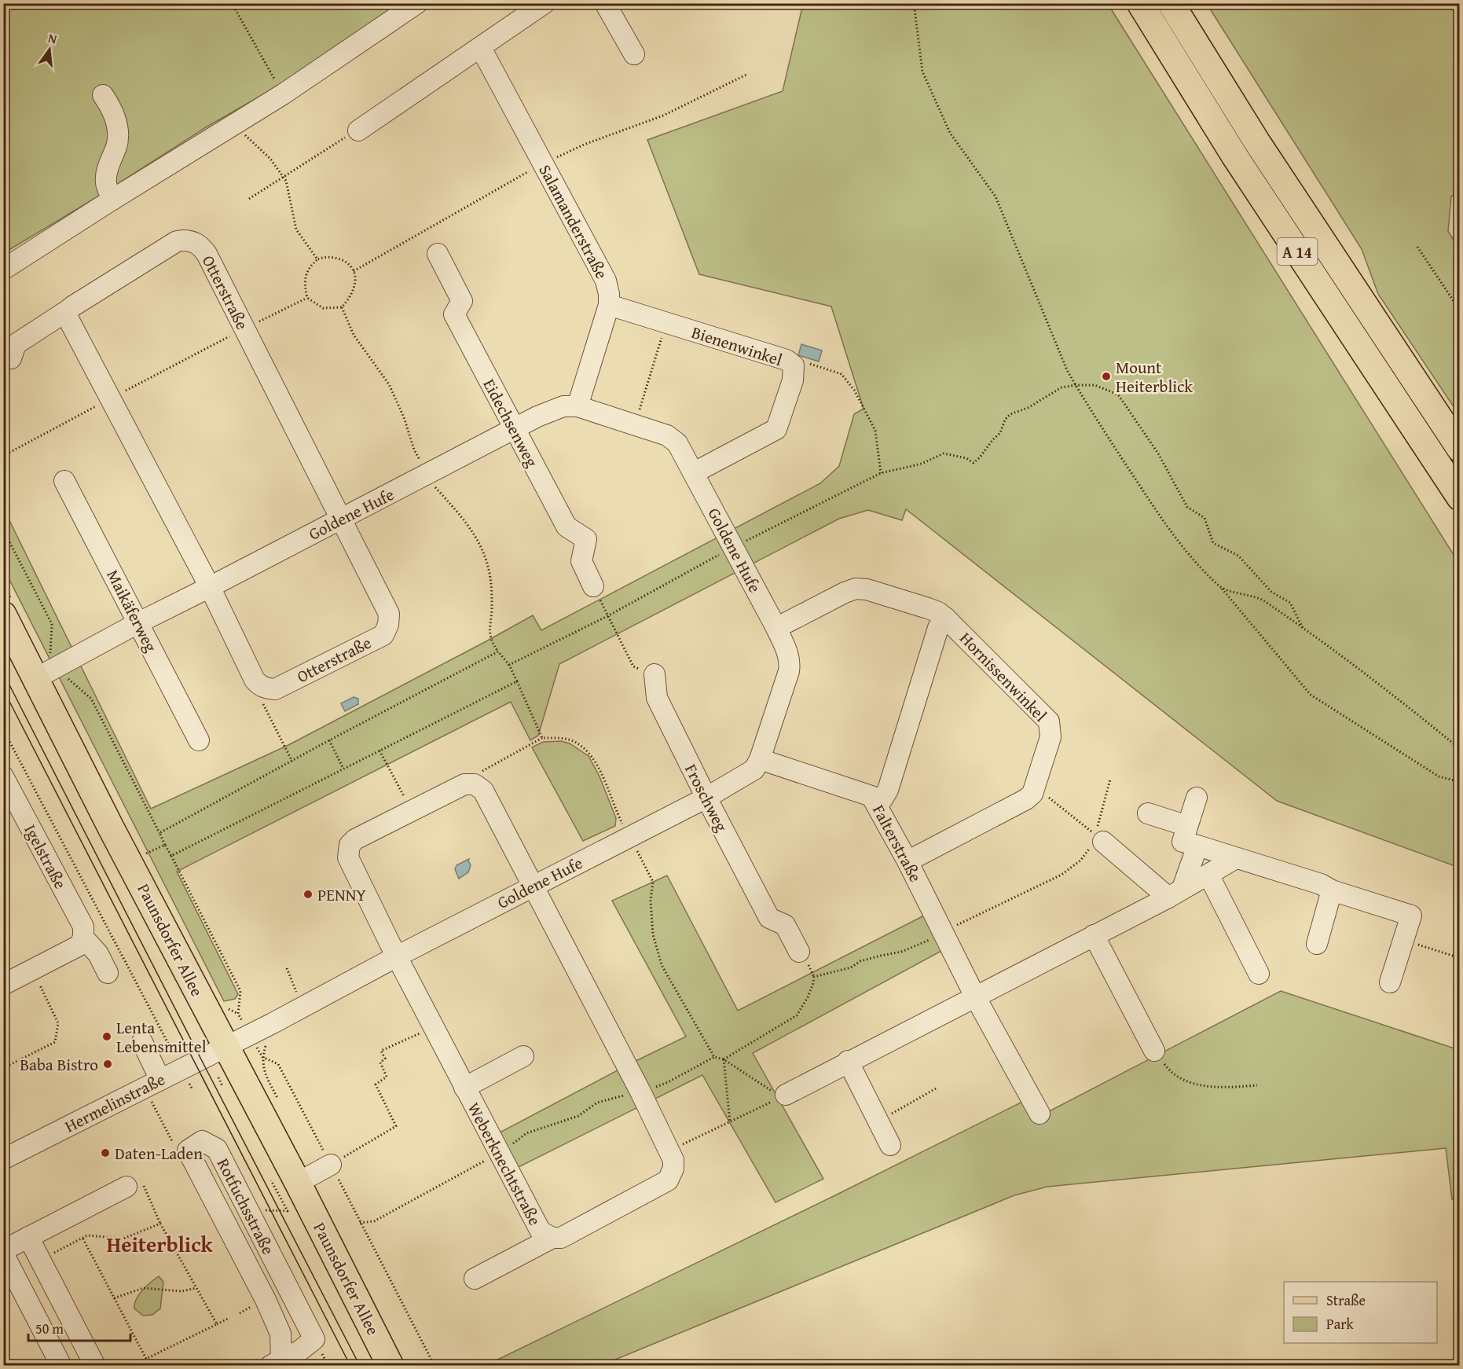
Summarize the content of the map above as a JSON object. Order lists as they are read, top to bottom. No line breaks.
{"streets":{"main road":["A 14","Paunsdorfer Allee"],"street":["Salamanderstraße","Otterstraße","Bienenwinkel","Eidechsenweg","Goldene Hufe","Maikäferweg","Hornissenwinkel","Froschweg","Falterstraße","Igelstraße","Hermelinstraße","Weberknechtstraße","Rotfuchsstraße"]},"crossings":[["Salamanderstraße","Bienenwinkel"],["Salamanderstraße","Goldene Hufe"],["Otterstraße","Goldene Hufe"],["Bienenwinkel","Goldene Hufe"],["Eidechsenweg","Goldene Hufe"],["Goldene Hufe","Maikäferweg"],["Goldene Hufe","Hornissenwinkel"],["Goldene Hufe","Froschweg"],["Goldene Hufe","Falterstraße"],["Goldene Hufe","Paunsdorfer Allee"],["Goldene Hufe","Hermelinstraße"],["Goldene Hufe","Weberknechtstraße"],["Hornissenwinkel","Falterstraße"],["Paunsdorfer Allee","Hermelinstraße"]],"districts":["Heiterblick"],"places":["Mount Heiterblick","PENNY","Lenta Lebensmittel","Baba Bistro","Daten-Laden"],"legend":["Straße","Park"],"scale_bar":"50 m","north":"top"}
